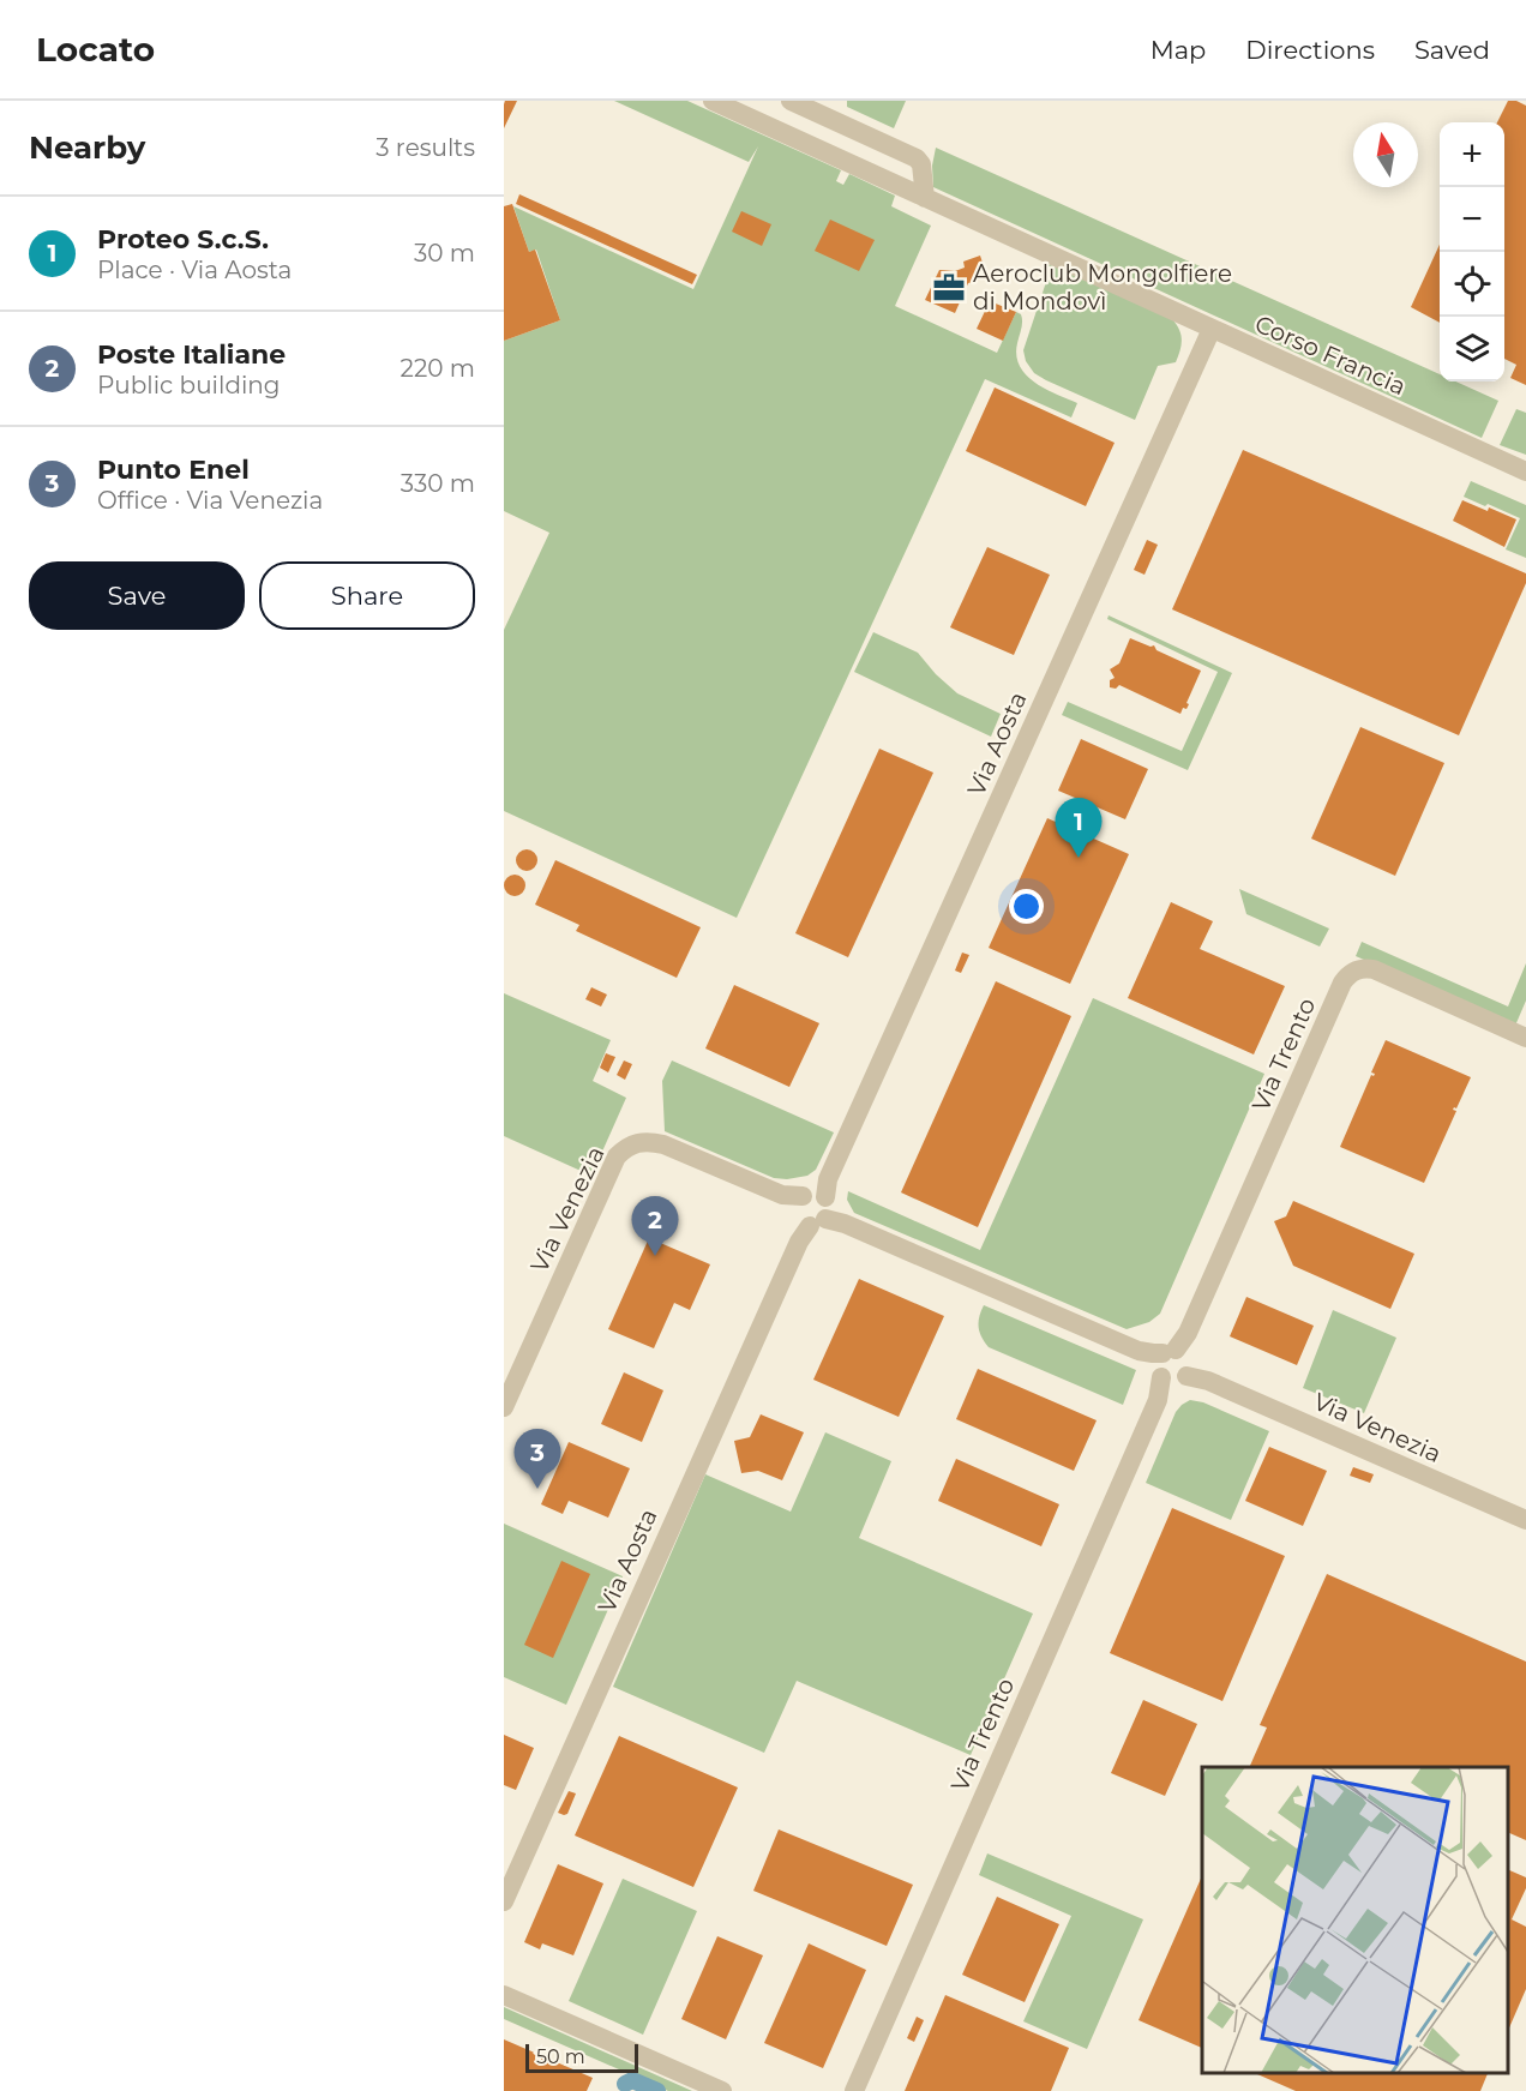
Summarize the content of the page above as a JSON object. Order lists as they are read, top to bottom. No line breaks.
{"streets":{"street":["Corso Francia","Via Aosta","Via Trento","Via Venezia"]},"crossings":[["Corso Francia","Via Aosta"],["Via Aosta","Via Venezia"],["Via Trento","Via Venezia"]],"places":{"office":["Aeroclub Mongolfiere di Mondovì"]},"scale_bar":"50 m","north":"top","page":{"header":"Locato","nav":["Map","Directions","Saved"],"heading":["Nearby","3 results"],"map_buttons":["+","−"],"list":[{"mark":"1","name":"Proteo S.c.S.","note":"Place · Via Aosta","value":"30 m"},{"mark":"2","name":"Poste Italiane","note":"Public building","value":"220 m"},{"mark":"3","name":"Punto Enel","note":"Office · Via Venezia","value":"330 m"}],"buttons":["Save","Share"],"pins":["1","2","3"],"scale":"50 m"}}
